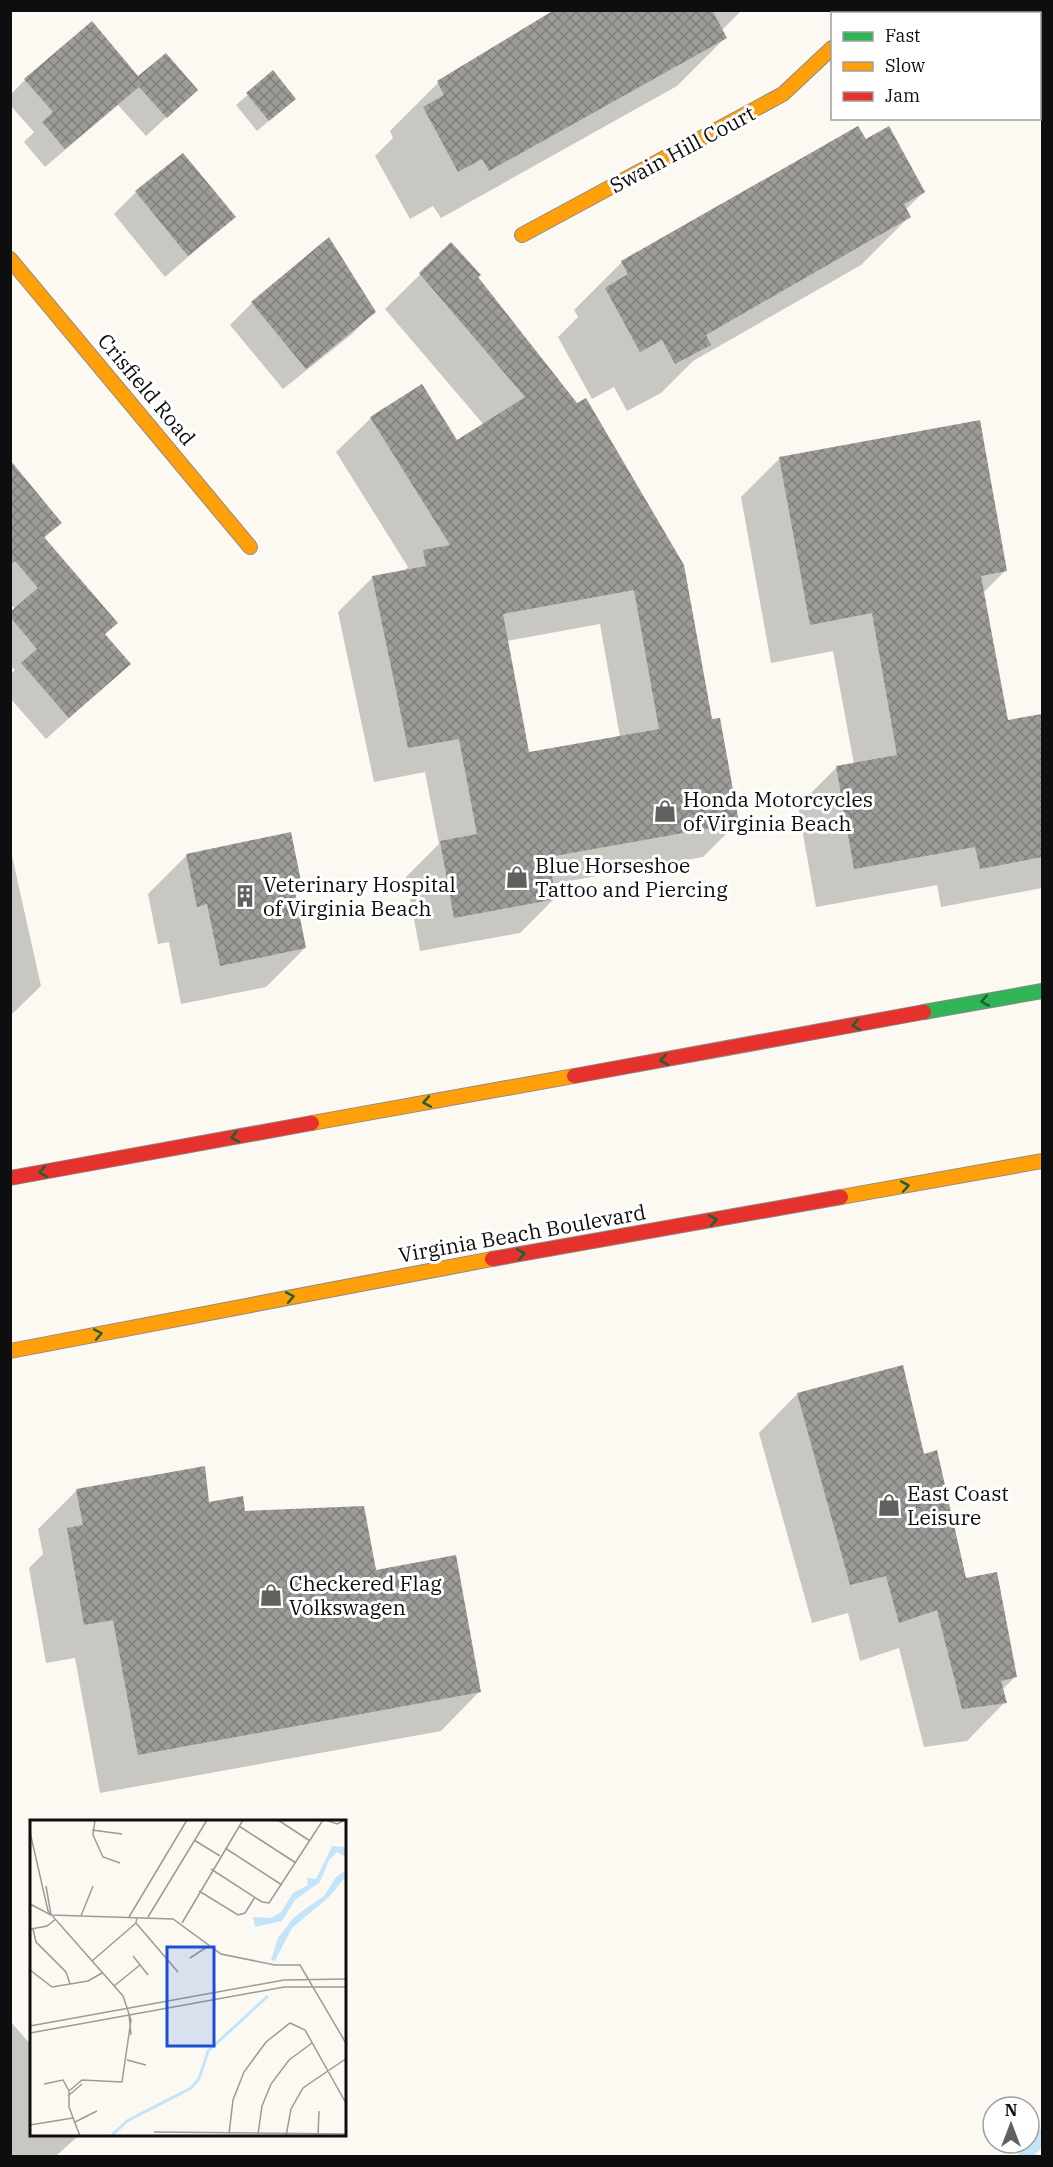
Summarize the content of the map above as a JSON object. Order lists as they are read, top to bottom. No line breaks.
{"streets":{"main road":["Swain Hill Court","Crisfield Road","Virginia Beach Boulevard"]},"one_way":["Virginia Beach Boulevard"],"places":{"shop":["Honda Motorcycles of Virginia Beach","Blue Horseshoe Tattoo and Piercing","East Coast Leisure","Checkered Flag Volkswagen"],"building":["Veterinary Hospital of Virginia Beach"]},"legend":["Fast","Slow","Jam"],"north":"top"}
